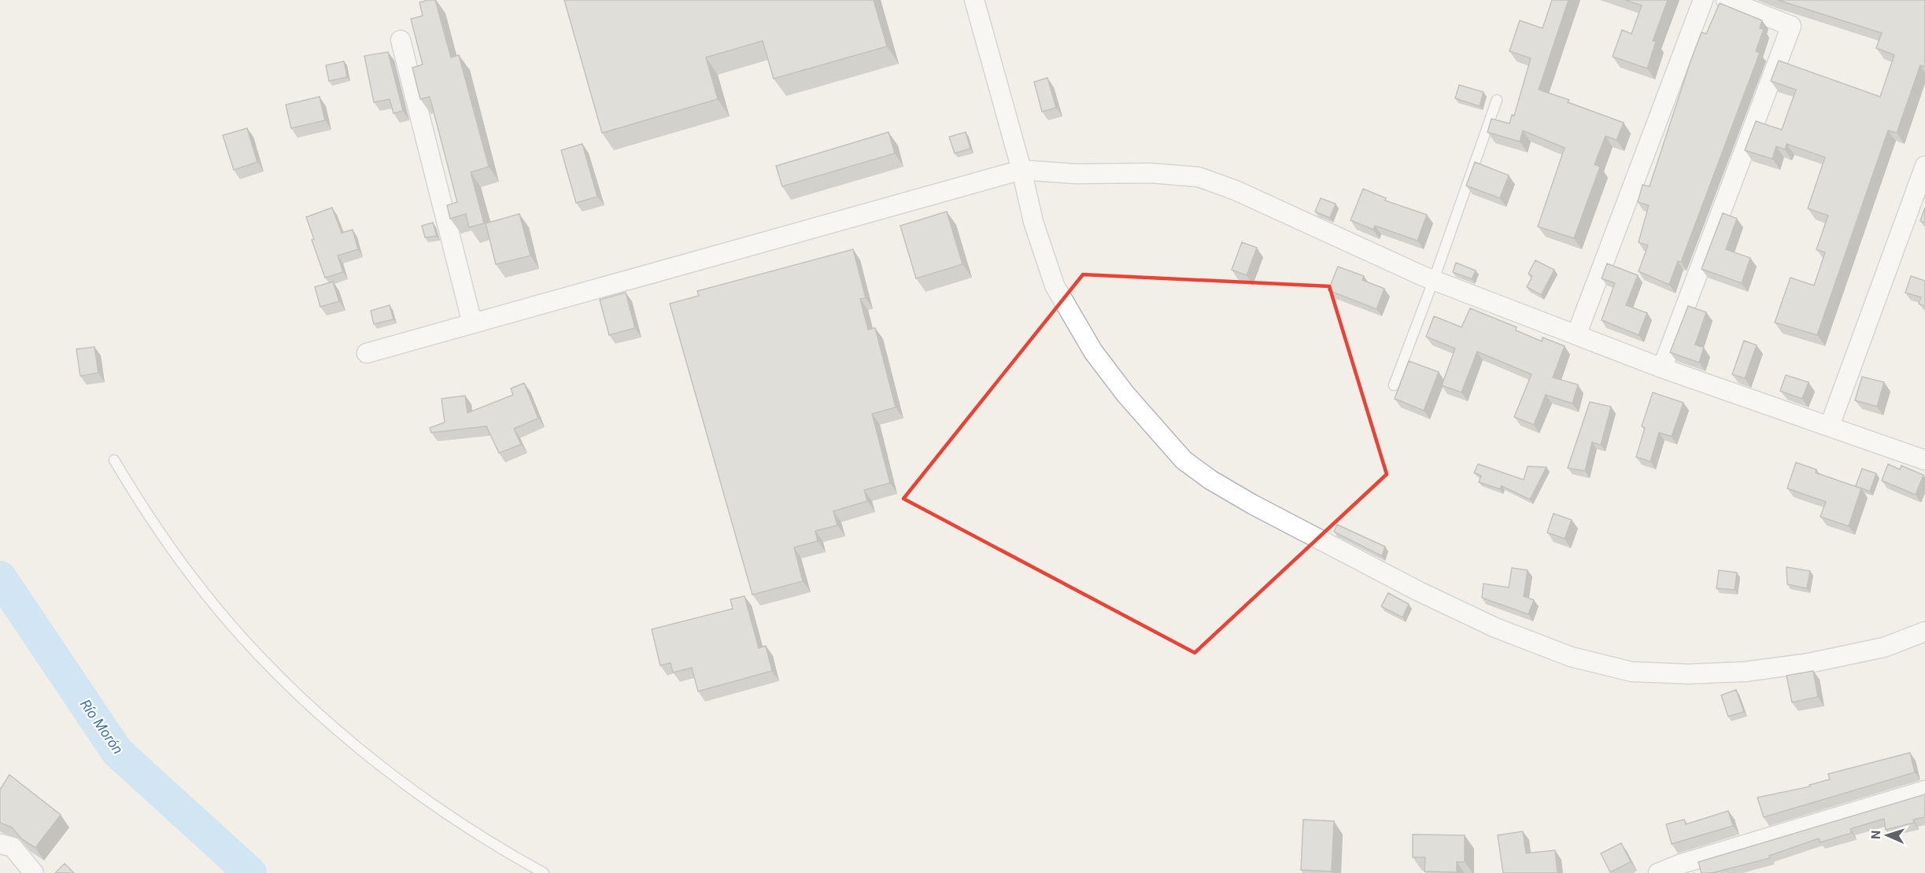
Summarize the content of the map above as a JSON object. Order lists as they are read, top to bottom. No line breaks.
{"water":["Río Morón"],"north":"left"}
